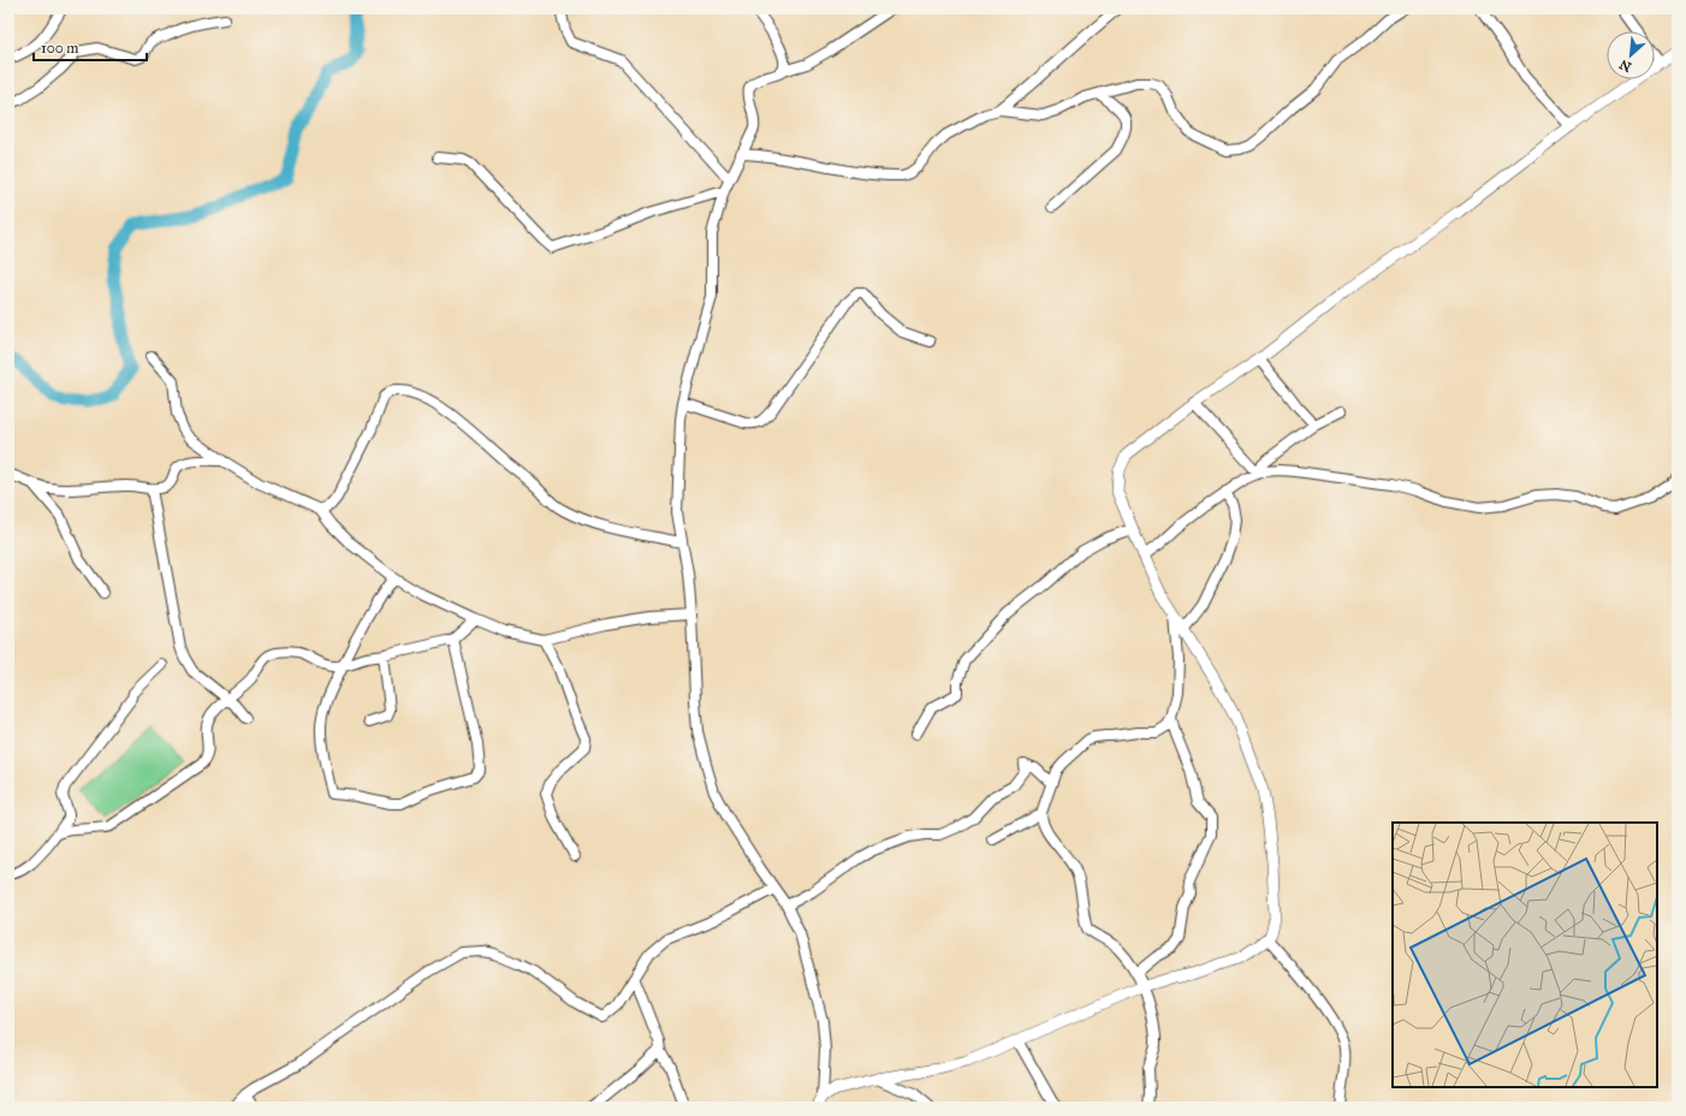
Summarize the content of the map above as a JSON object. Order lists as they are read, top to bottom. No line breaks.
{"scale_bar":"100 m","north":"bottom left"}
